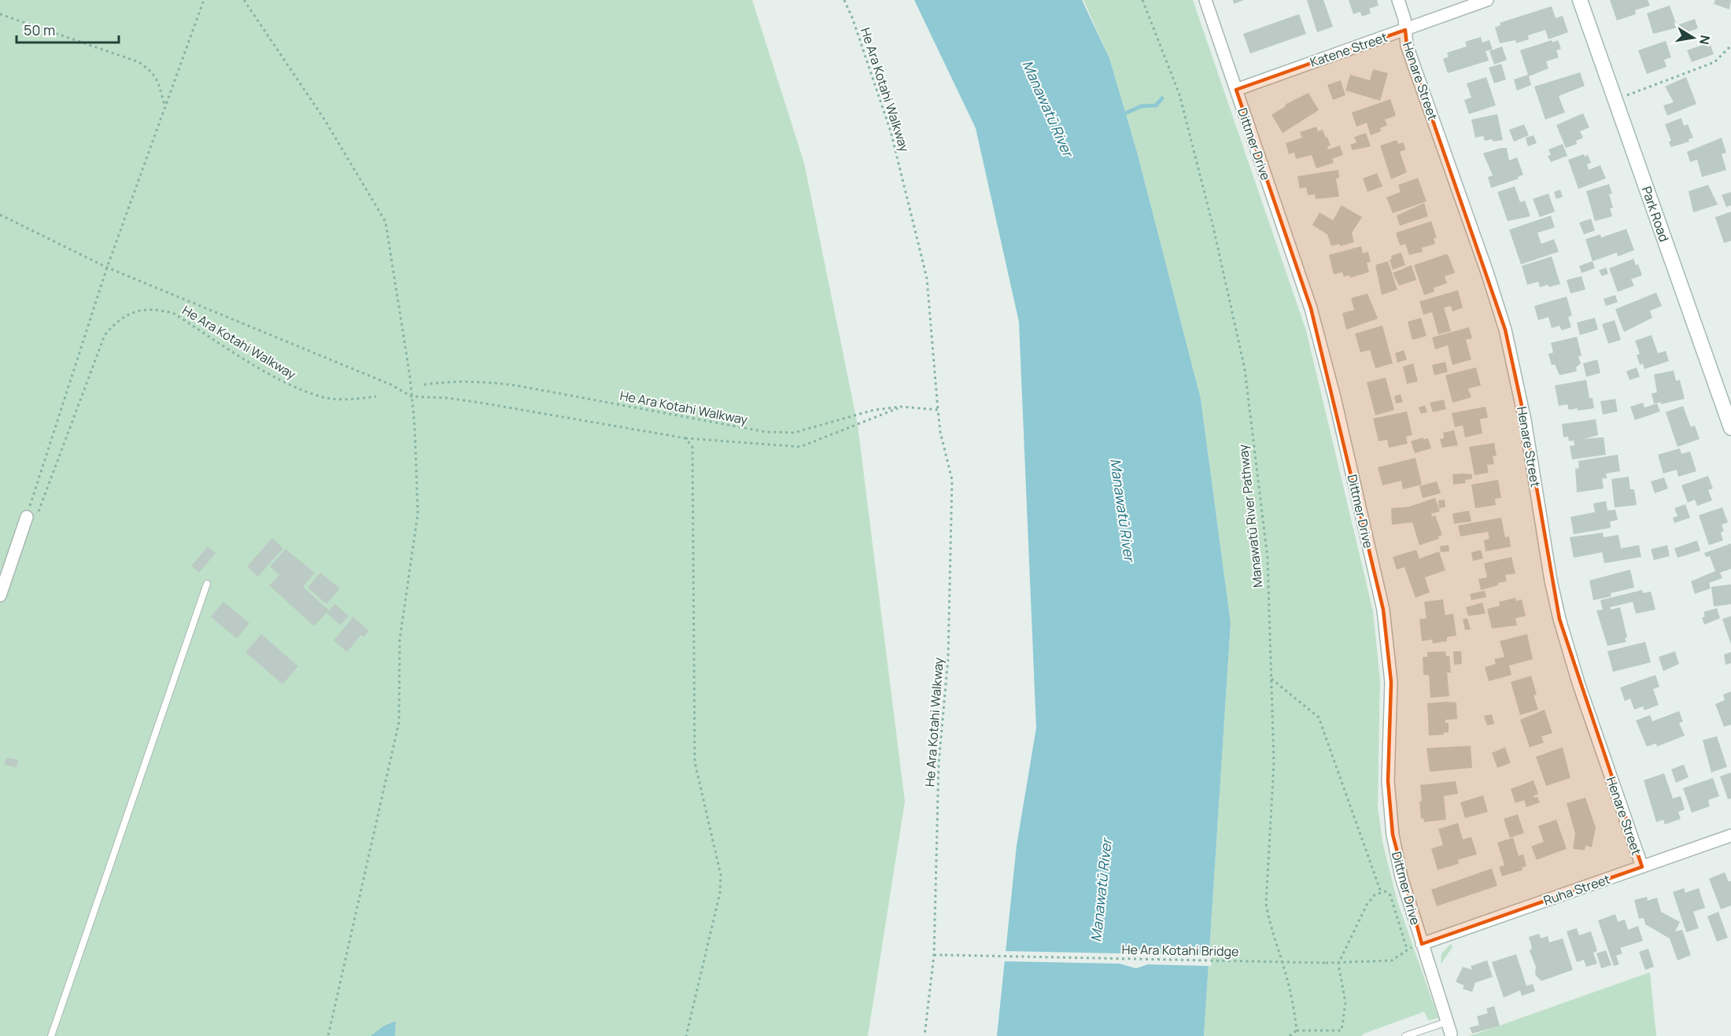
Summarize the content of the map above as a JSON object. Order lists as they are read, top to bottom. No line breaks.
{"streets":{"main road":["Park Road"],"street":["Katene Street","Henare Street","Dittmer Drive","Ruha Street"],"path":["He Ara Kotahi Walkway","Manawatū River Pathway","He Ara Kotahi Bridge"]},"crossings":[["Katene Street","Henare Street"],["Katene Street","Dittmer Drive"],["Henare Street","Ruha Street"],["He Ara Kotahi Walkway","He Ara Kotahi Bridge"],["Dittmer Drive","Ruha Street"],["Dittmer Drive","He Ara Kotahi Bridge"],["Ruha Street","He Ara Kotahi Bridge"]],"water":["Manawatū River"],"scale_bar":"50 m","north":"right"}
